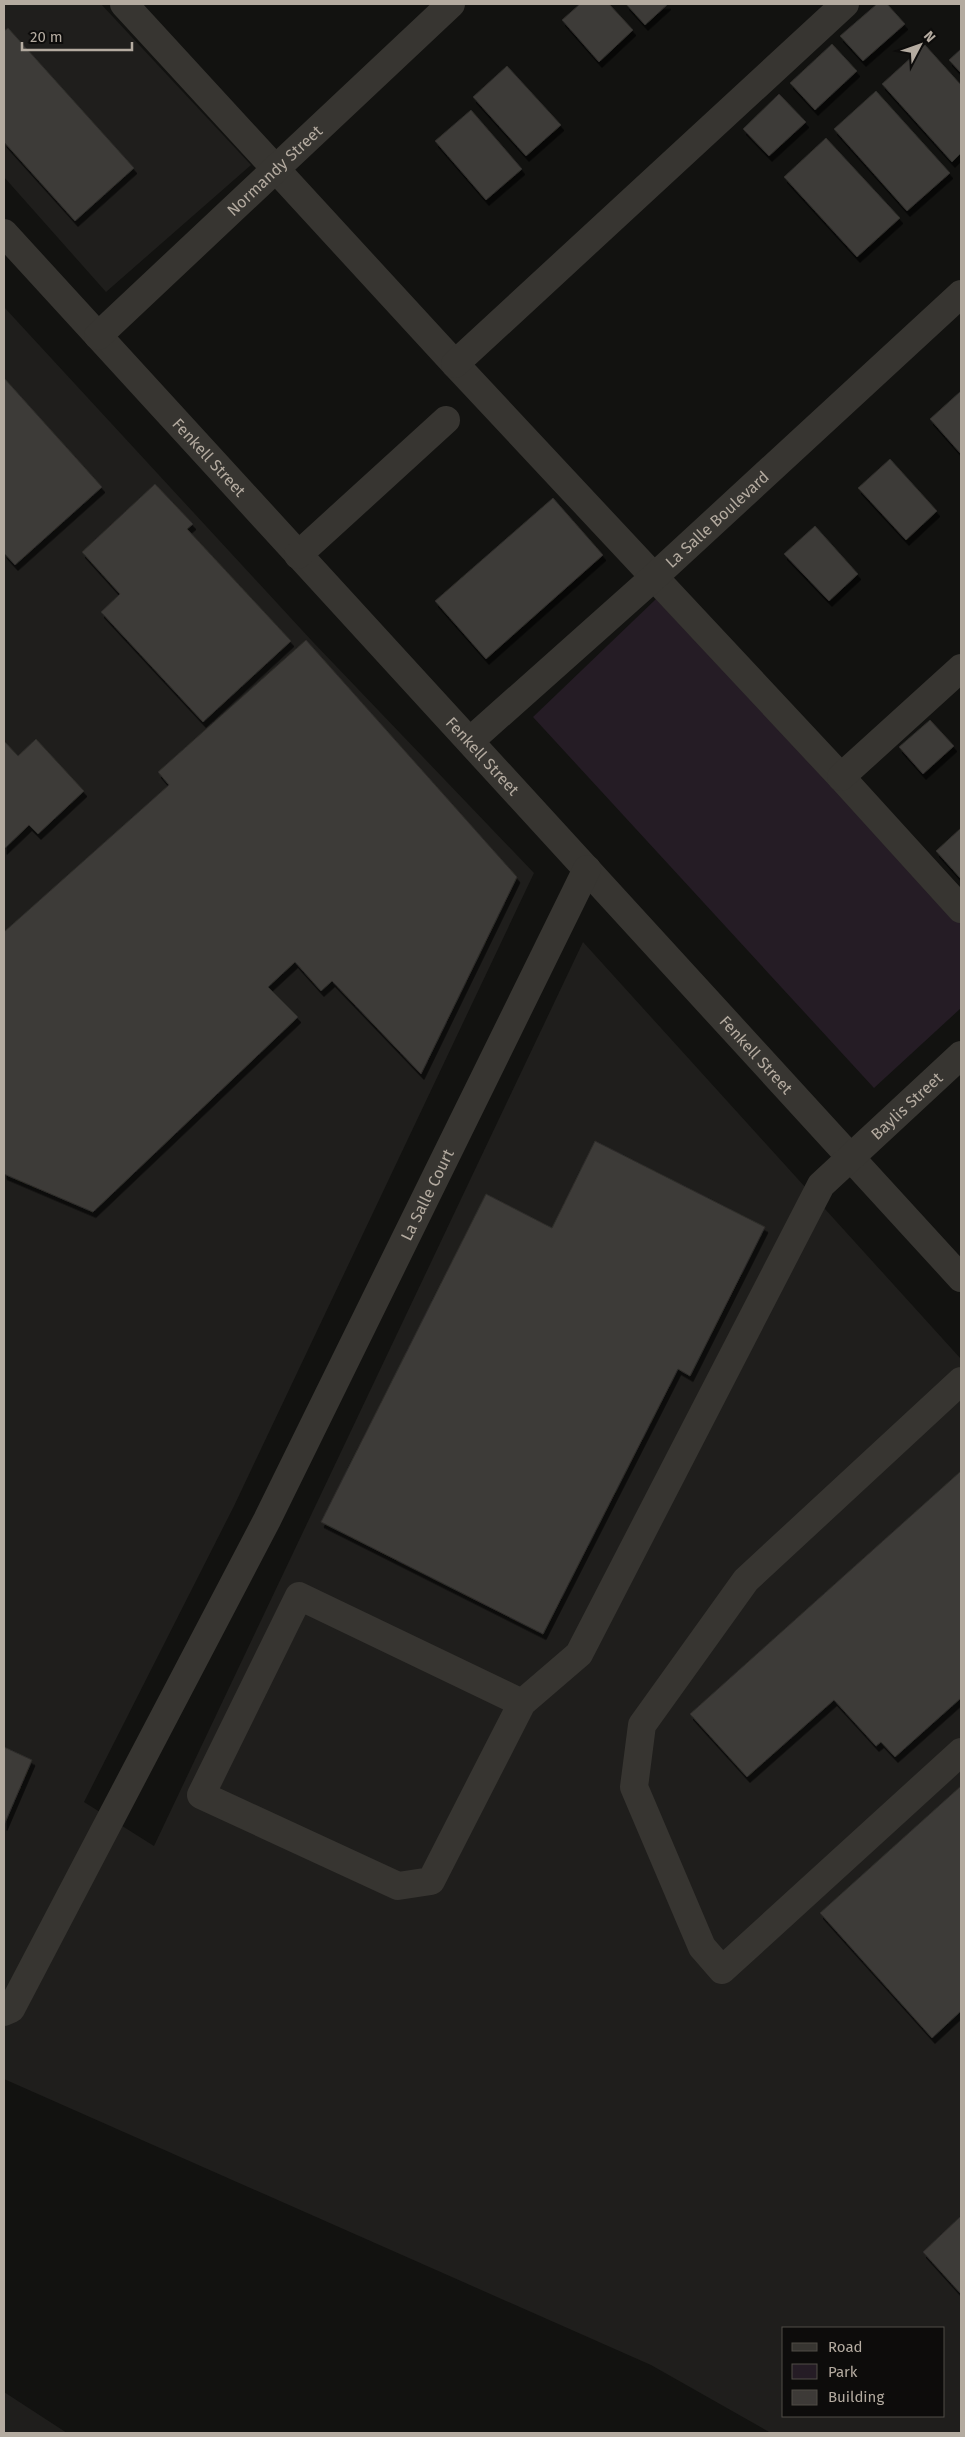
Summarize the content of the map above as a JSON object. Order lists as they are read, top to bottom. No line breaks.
{"streets":{"street":["Normandy Street","Fenkell Street","La Salle Boulevard","Baylis Street","La Salle Court"]},"crossings":[["Normandy Street","Fenkell Street"],["Fenkell Street","La Salle Boulevard"],["Fenkell Street","Baylis Street"],["Fenkell Street","La Salle Court"]],"legend":["Road","Park","Building"],"scale_bar":"20 m","north":"top right"}
